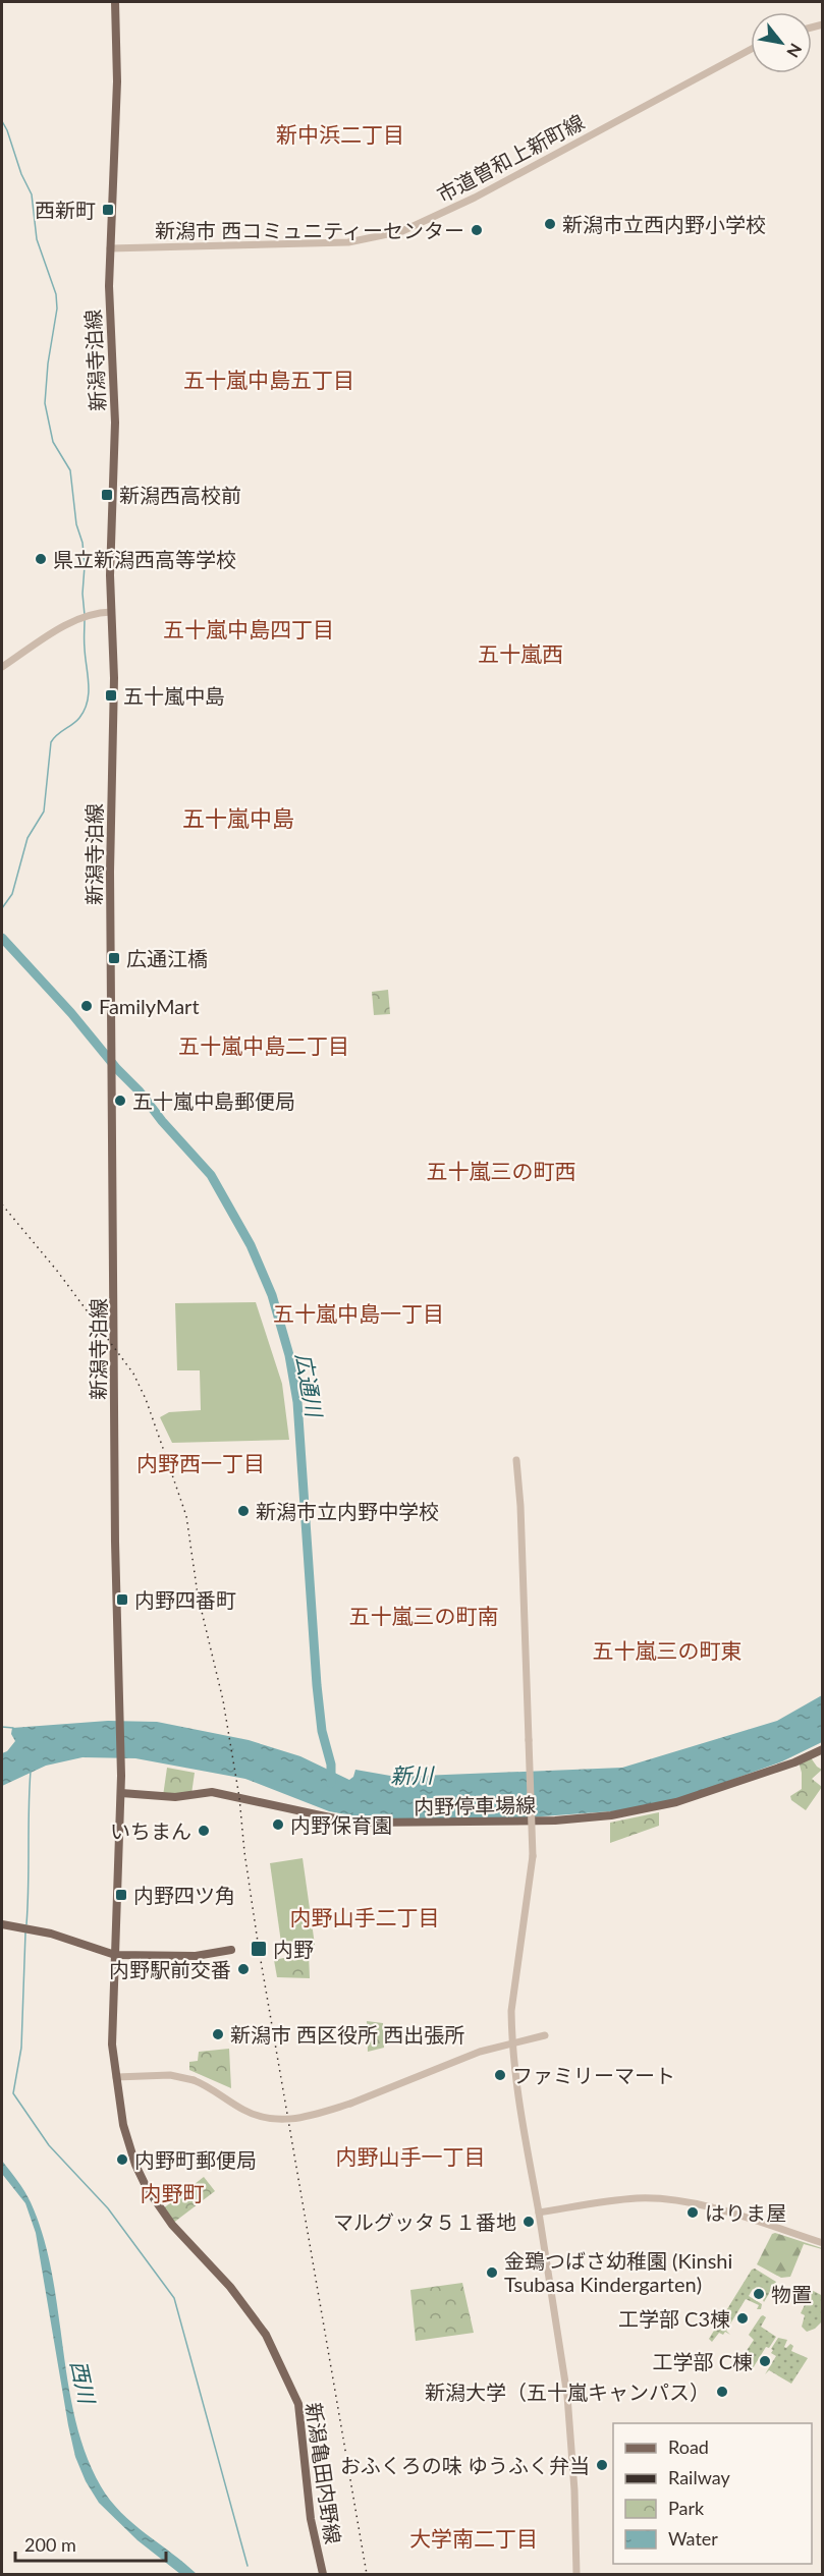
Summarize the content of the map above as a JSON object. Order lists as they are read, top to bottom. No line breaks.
{"streets":{"main road":["新潟寺泊線","内野停車場線","新潟亀田内野線"],"street":["市道曽和上新町線"]},"crossings":[["市道曽和上新町線","新潟寺泊線"],["新潟寺泊線","内野停車場線"],["新潟寺泊線","新潟亀田内野線"],["内野停車場線","新潟亀田内野線"]],"districts":["新中浜二丁目","五十嵐中島五丁目","五十嵐中島四丁目","五十嵐西","五十嵐中島","五十嵐中島二丁目","五十嵐三の町西","五十嵐中島一丁目","内野西一丁目","五十嵐三の町南","五十嵐三の町東","内野山手二丁目","内野山手一丁目","内野町","大学南二丁目"],"water":["広通川","新川","西川"],"places":{"transit":["西新町","新潟西高校前","五十嵐中島","広通江橋","内野四番町","内野四ツ角","内野"],"other":["新潟市立西内野小学校","新潟市 西コミュニティーセンター","県立新潟西高等学校","FamilyMart","五十嵐中島郵便局","新潟市立内野中学校","内野保育園","いちまん","内野駅前交番","新潟市 西区役所 西出張所","ファミリーマート","内野町郵便局","はりま屋","マルグッタ５１番地","金鵄つばさ幼稚園 (Kinshi Tsubasa Kindergarten)","物置","工学部 C3棟","工学部 C棟","新潟大学（五十嵐キャンパス）","おふくろの味 ゆうふく弁当"]},"legend":["Road","Railway","Park","Water"],"scale_bar":"200 m","north":"bottom right"}
